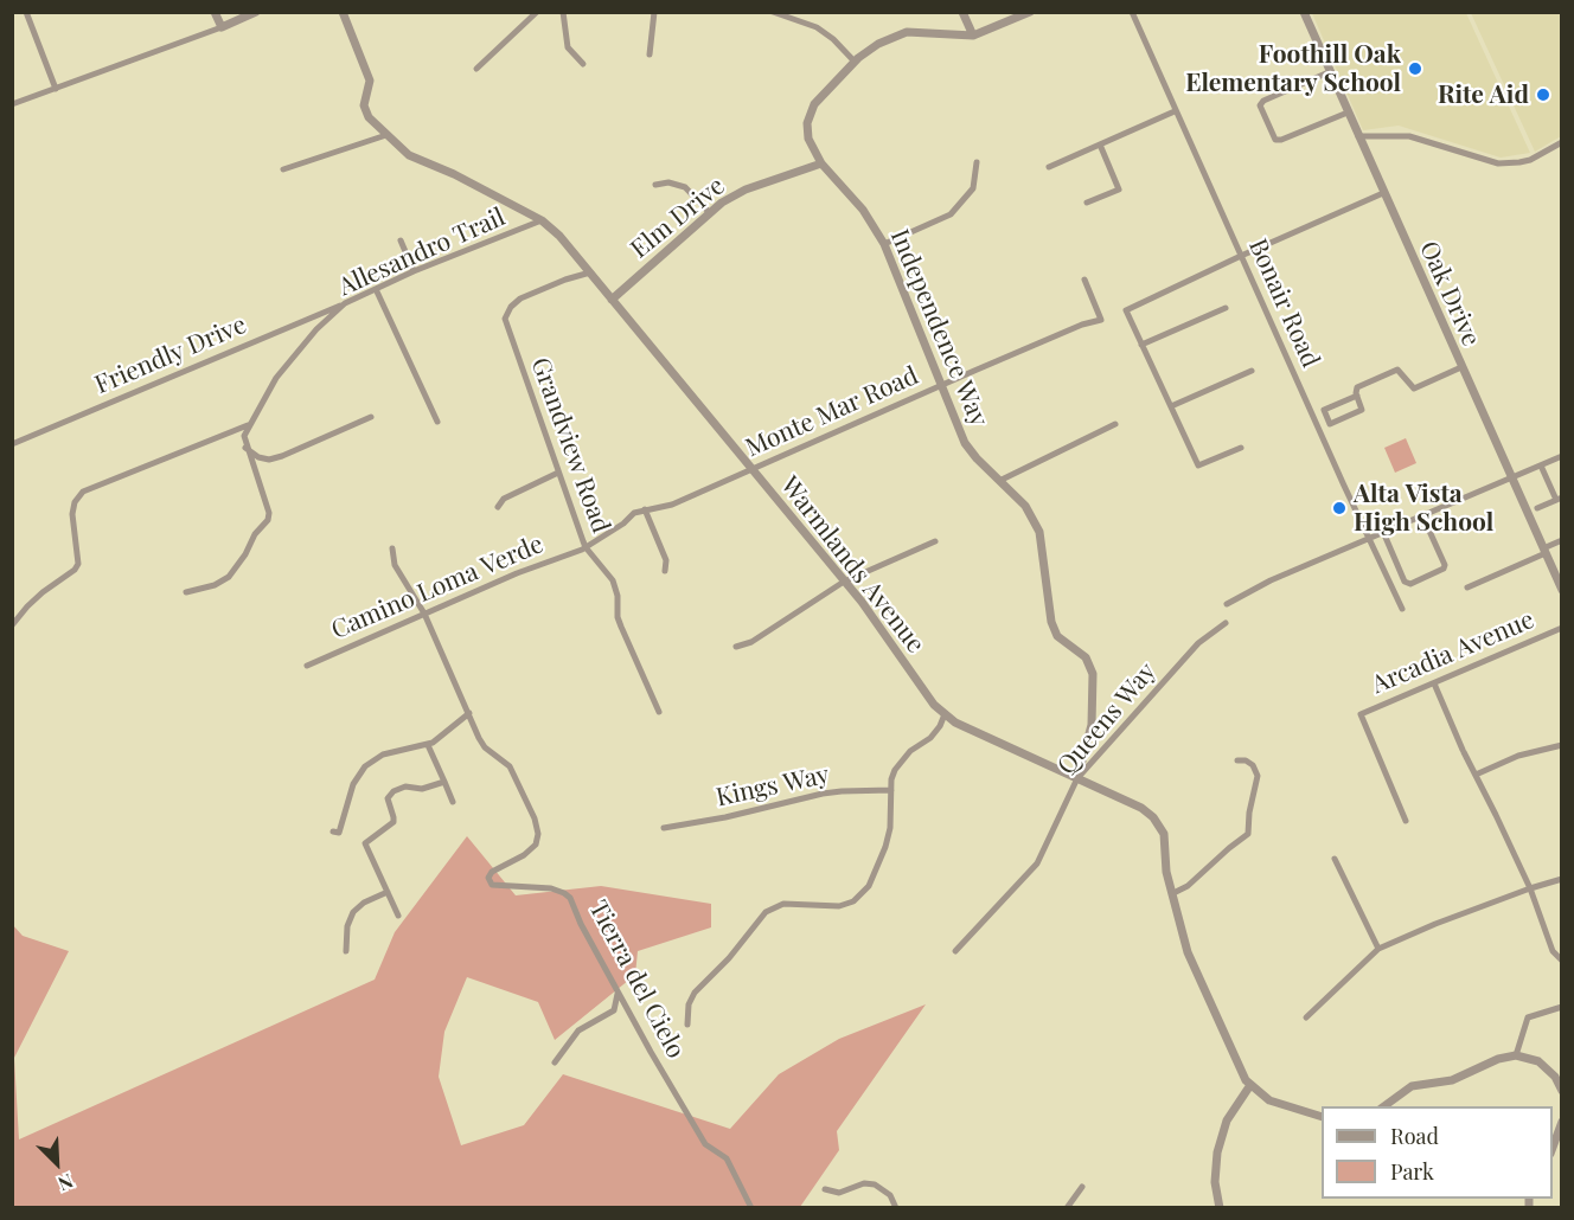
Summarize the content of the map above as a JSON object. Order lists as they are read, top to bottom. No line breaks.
{"streets":{"street":["Elm Drive","Allesandro Trail","Oak Drive","Bonair Road","Independence Way","Friendly Drive","Monte Mar Road","Grandview Road","Warmlands Avenue","Camino Loma Verde","Arcadia Avenue","Queens Way","Kings Way","Tierra del Cielo"]},"crossings":[["Elm Drive","Independence Way"],["Elm Drive","Warmlands Avenue"],["Allesandro Trail","Friendly Drive"],["Allesandro Trail","Warmlands Avenue"],["Independence Way","Monte Mar Road"],["Independence Way","Warmlands Avenue"],["Independence Way","Queens Way"],["Monte Mar Road","Grandview Road"],["Monte Mar Road","Warmlands Avenue"],["Monte Mar Road","Camino Loma Verde"],["Grandview Road","Warmlands Avenue"],["Grandview Road","Camino Loma Verde"],["Warmlands Avenue","Queens Way"],["Camino Loma Verde","Tierra del Cielo"]],"places":["Foothill Oak Elementary School","Rite Aid","Alta Vista High School"],"legend":["Road","Park"],"north":"bottom right"}
